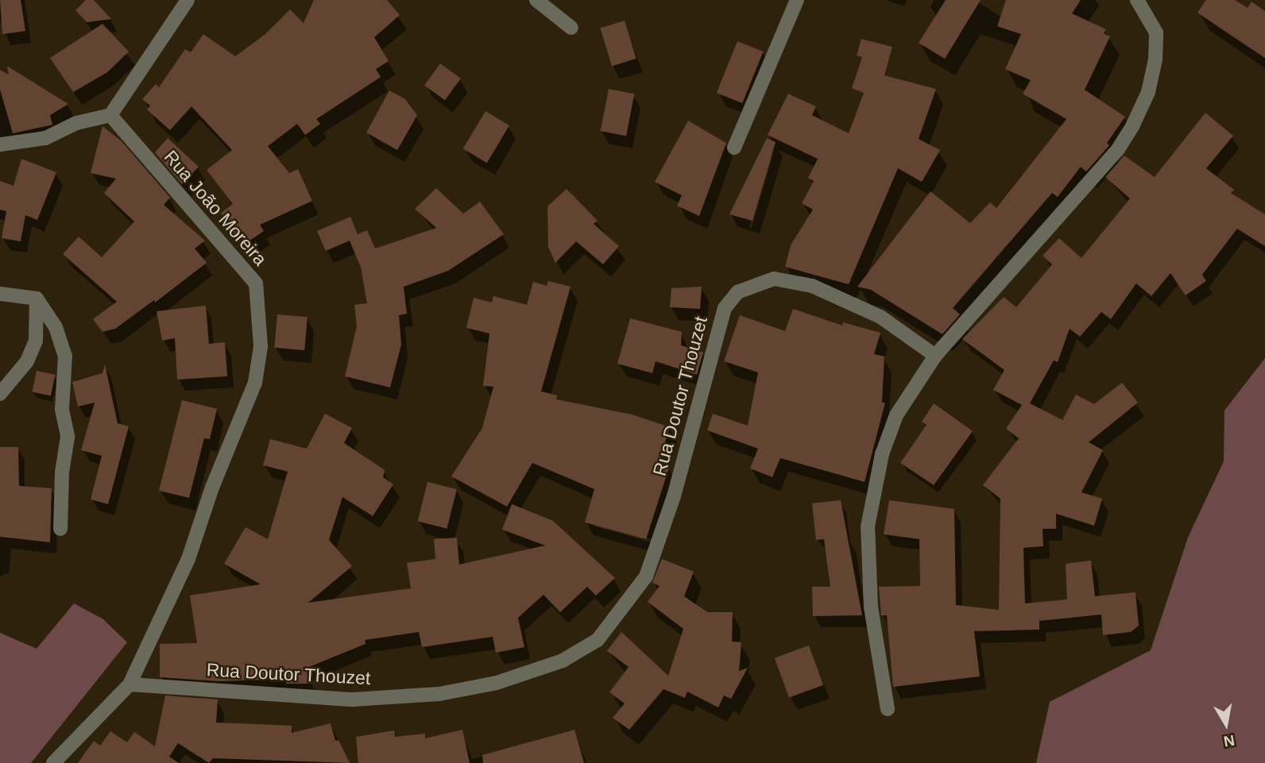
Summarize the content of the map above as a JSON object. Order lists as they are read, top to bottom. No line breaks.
{"streets":{"street":["Rua João Moreira","Rua Doutor Thouzet"]},"crossings":[["Rua João Moreira","Rua Doutor Thouzet"]],"north":"bottom"}
